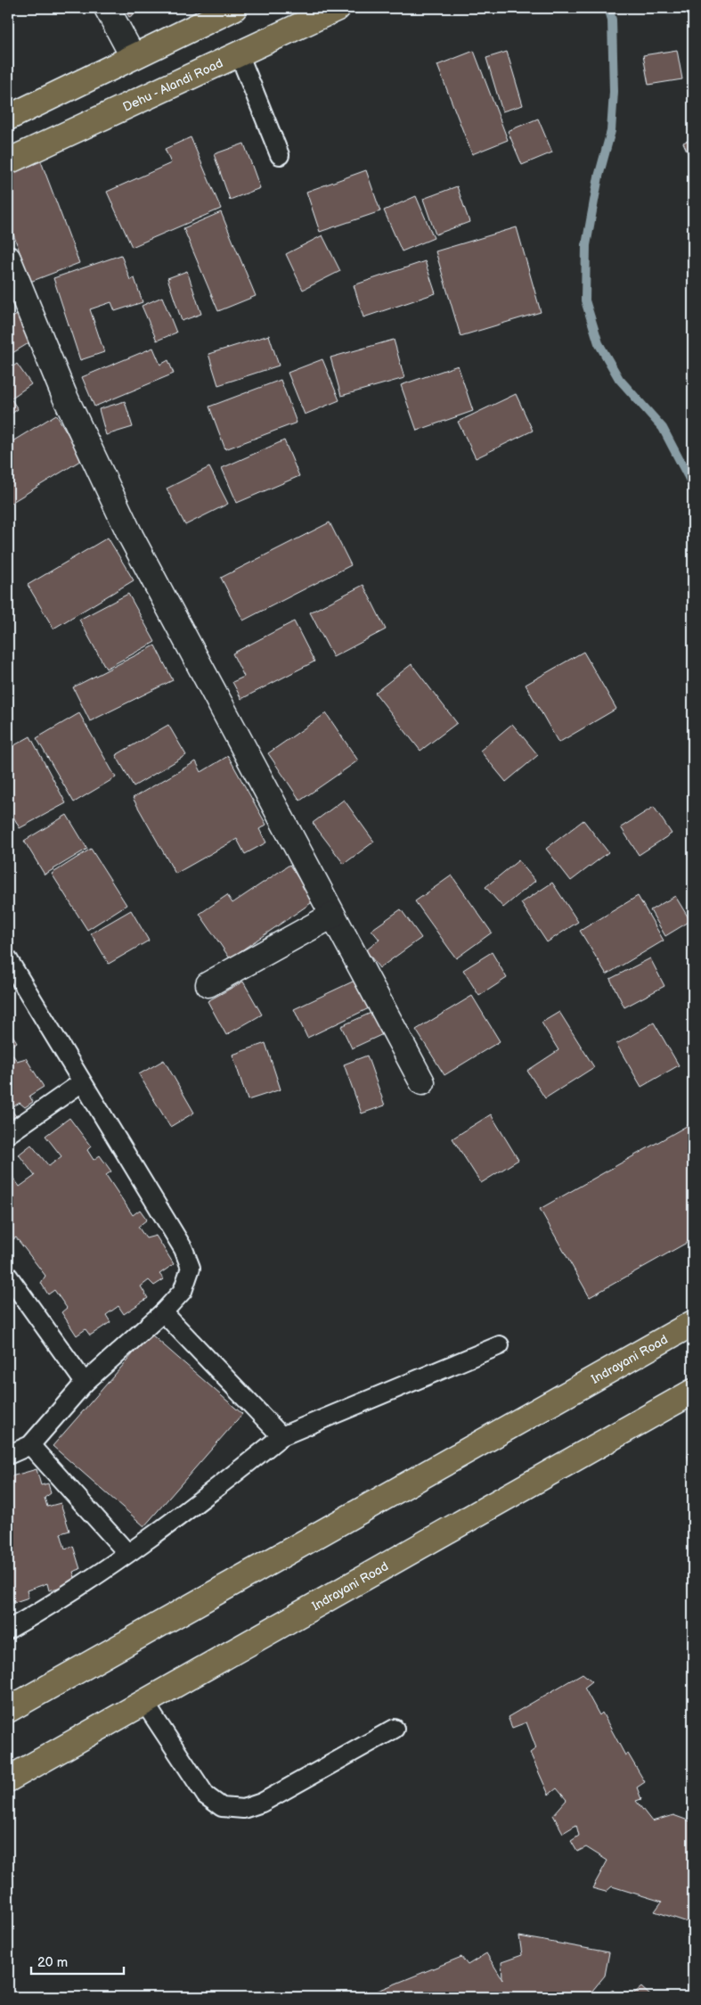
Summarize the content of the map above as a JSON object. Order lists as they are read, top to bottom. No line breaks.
{"streets":{"main road":["Dehu - Alandi Road","Indrayani Road"]},"scale_bar":"20 m"}
